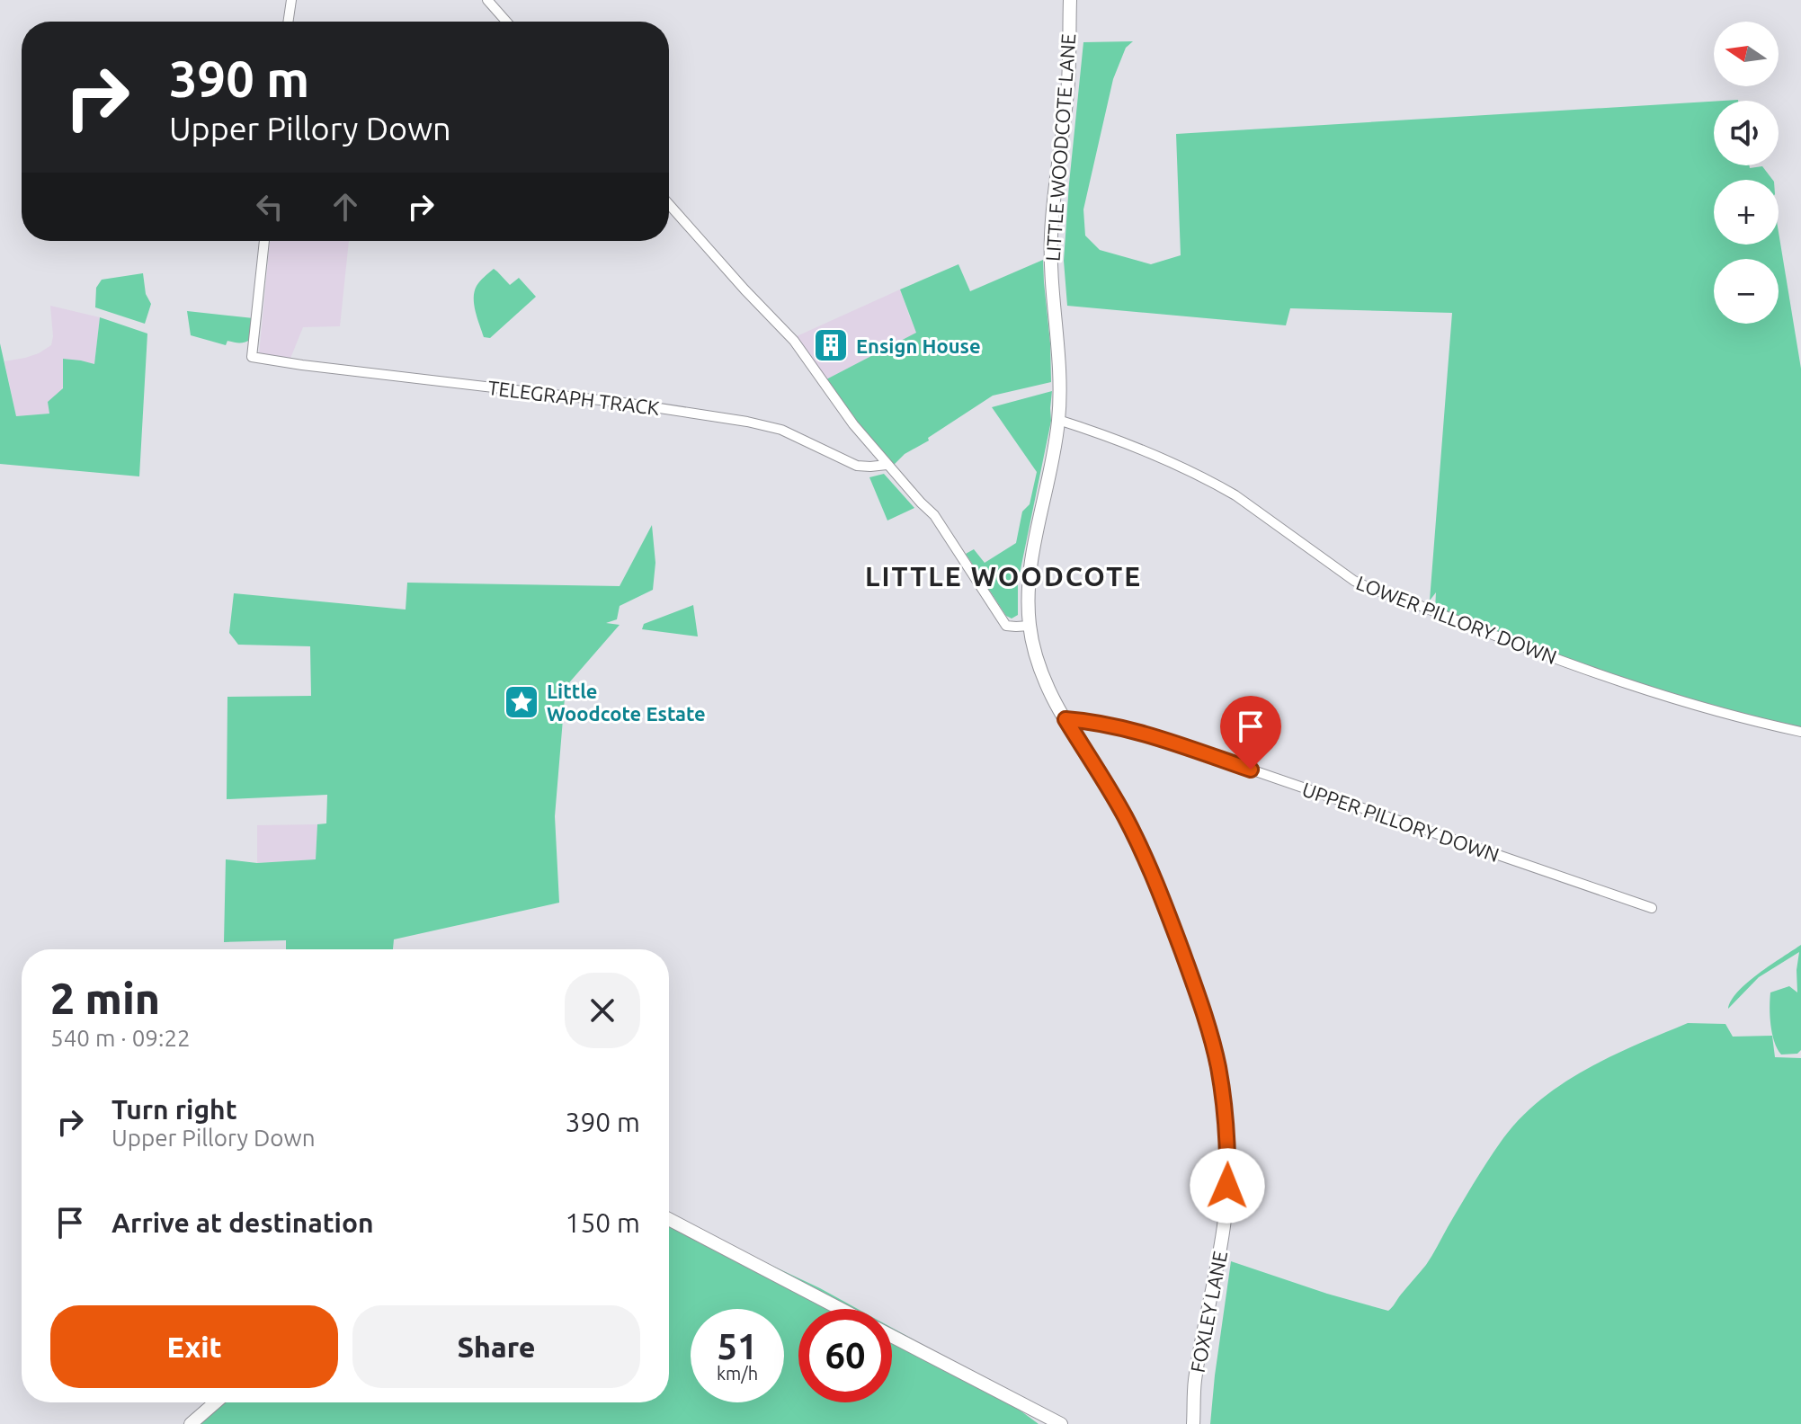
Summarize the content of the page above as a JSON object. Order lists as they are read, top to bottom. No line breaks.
{"streets":{"main road":["LITTLE WOODCOTE LANE","FOXLEY LANE"],"street":["TELEGRAPH TRACK","LOWER PILLORY DOWN","UPPER PILLORY DOWN"]},"crossings":[["LITTLE WOODCOTE LANE","LOWER PILLORY DOWN"],["LITTLE WOODCOTE LANE","FOXLEY LANE"],["UPPER PILLORY DOWN","FOXLEY LANE"]],"districts":["LITTLE WOODCOTE"],"places":{"building":["Ensign House"],"place":["Little Woodcote Estate"]},"north":"left","page":{"map_buttons":["+","−"],"turn":["390 m","Upper Pillory Down"],"heading":["2 min","540 m · 09:22"],"list":[{"name":"Turn right","note":"Upper Pillory Down","value":"390 m"},{"name":"Arrive at destination","value":"150 m"}],"buttons":["Exit","Share"],"speed":"51 km/h","limit":"60"}}
